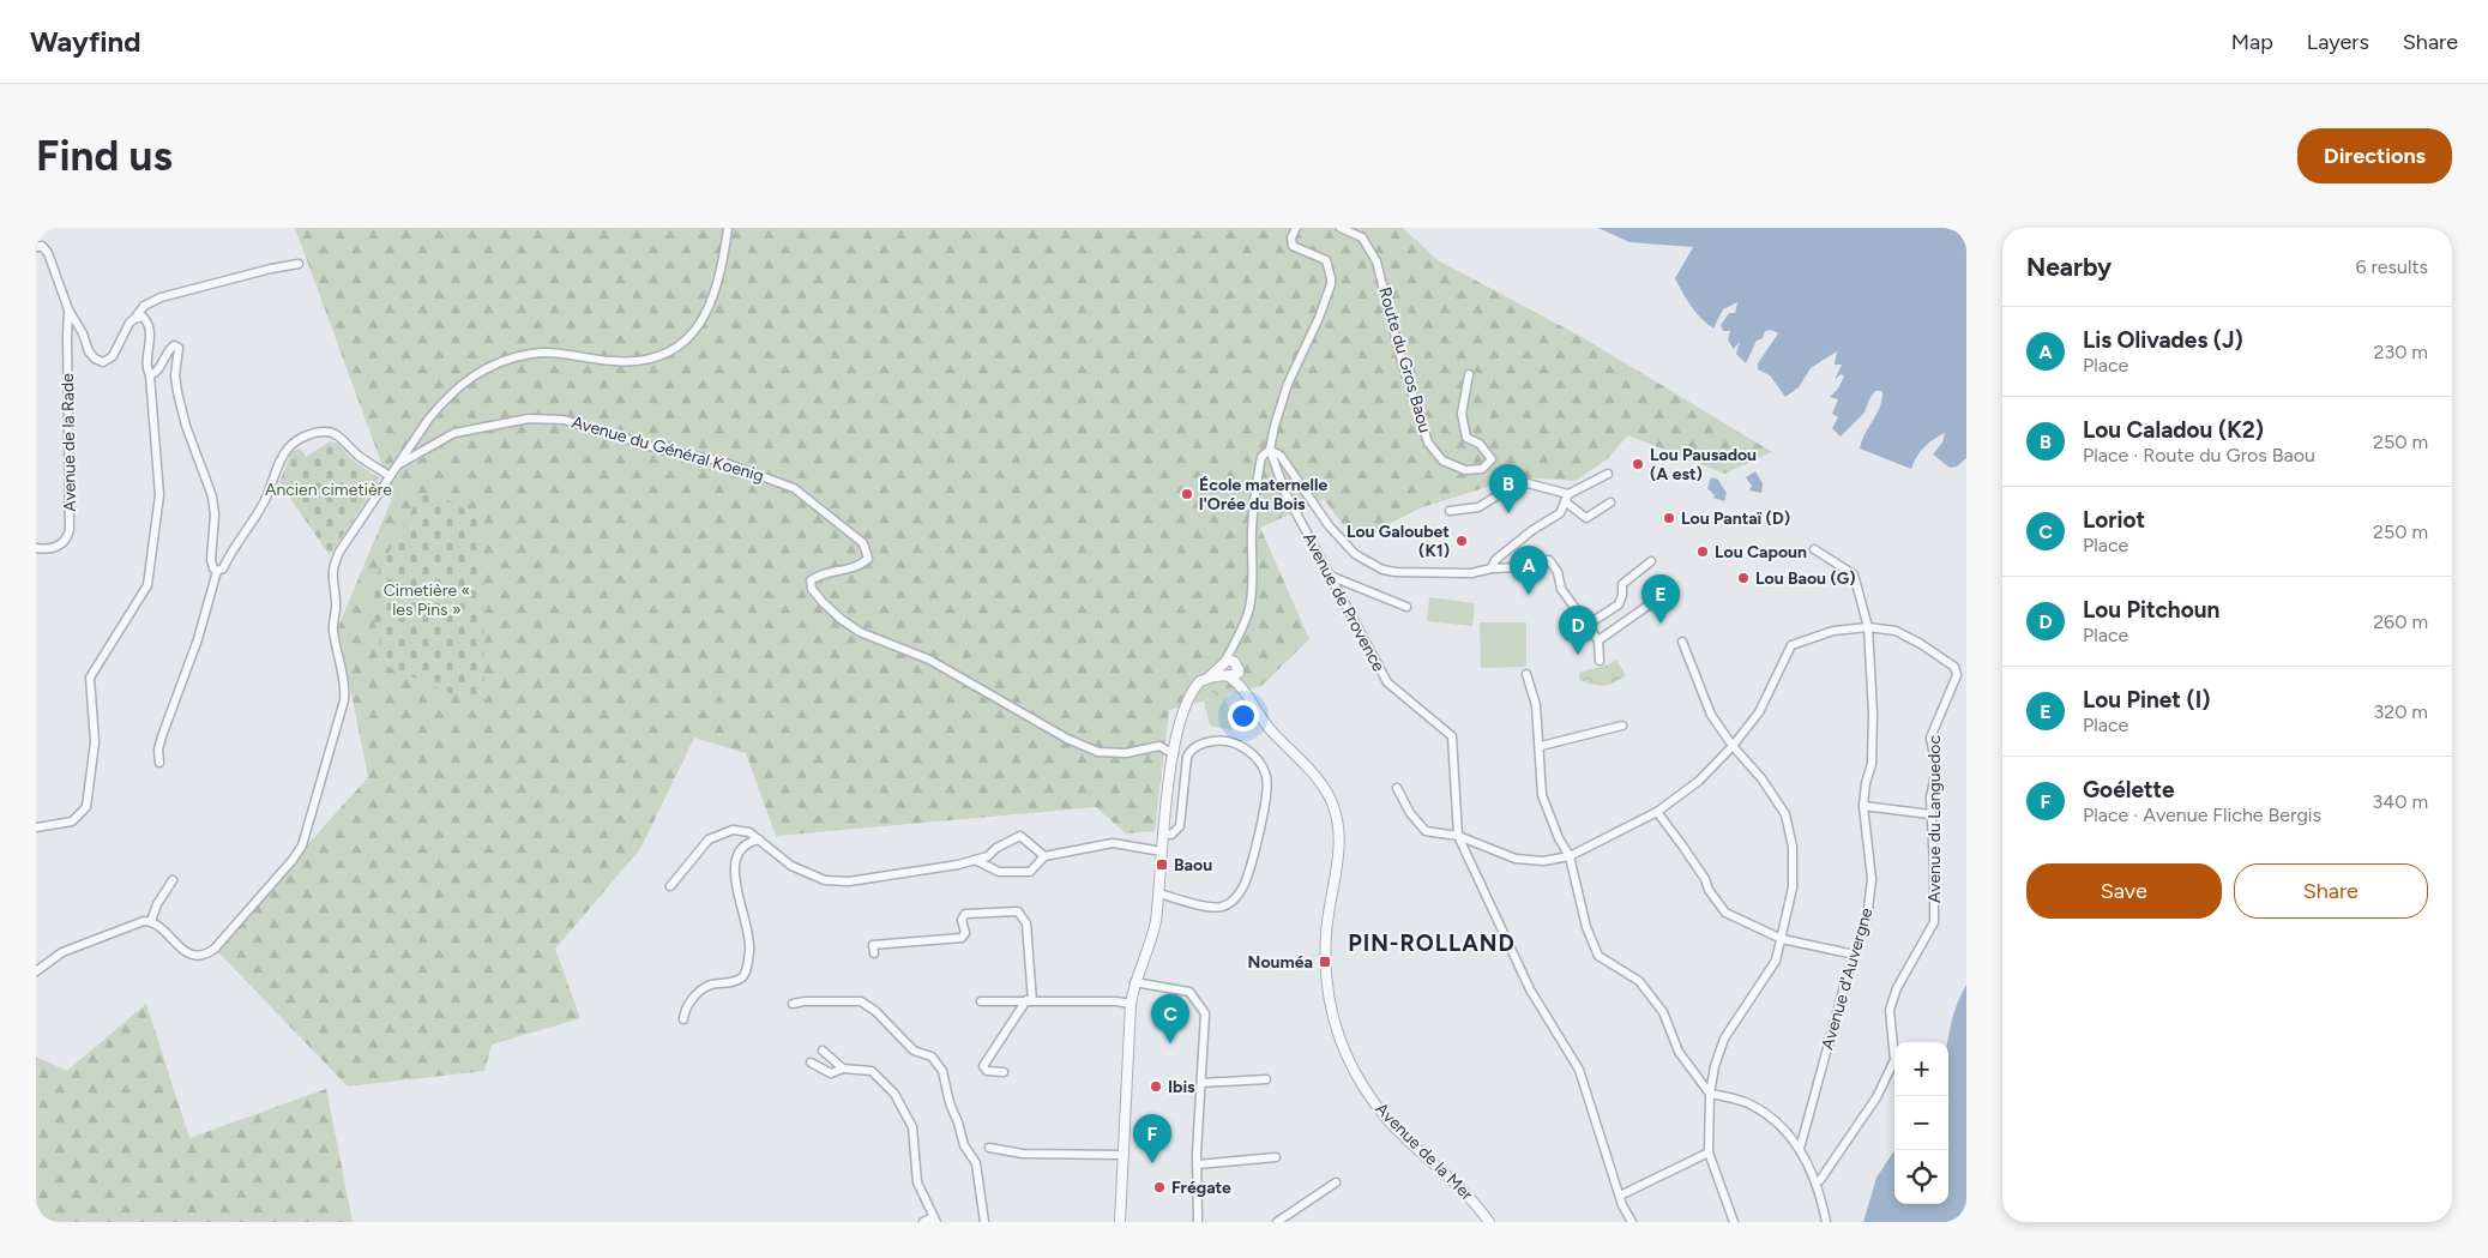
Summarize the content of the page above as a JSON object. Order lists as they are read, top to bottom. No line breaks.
{"streets":{"street":["Route du Gros Baou","Avenue de la Rade","Avenue du Général Koenig","Avenue de Provence","Avenue du Languedoc","Avenue d'Auvergne","Avenue de la Mer"]},"crossings":[["Avenue du Languedoc","Avenue d'Auvergne"]],"districts":["PIN-ROLLAND"],"parks":["Ancien cimetière","Cimetière « les Pins »"],"places":{"other":["Lou Pausadou (A est)","École maternelle l'Orée du Bois","Lou Pantaï (D)","Lou Galoubet (K1)","Lou Capoun","Lou Baou (G)","Ibis","Frégate"],"transit":["Baou","Nouméa"]},"page":{"header":"Wayfind","nav":["Map","Layers","Share"],"buttons":["Directions",["Save","Share"]],"title":"Find us","heading":["Nearby","6 results"],"list":[{"mark":"A","name":"Lis Olivades (J)","note":"Place","value":"230 m"},{"mark":"B","name":"Lou Caladou (K2)","note":"Place · Route du Gros Baou","value":"250 m"},{"mark":"C","name":"Loriot","note":"Place","value":"250 m"},{"mark":"D","name":"Lou Pitchoun","note":"Place","value":"260 m"},{"mark":"E","name":"Lou Pinet (I)","note":"Place","value":"320 m"},{"mark":"F","name":"Goélette","note":"Place · Avenue Fliche Bergis","value":"340 m"}],"pins":["B","A","E","D","C","F"],"map_buttons":["+","−"]}}
